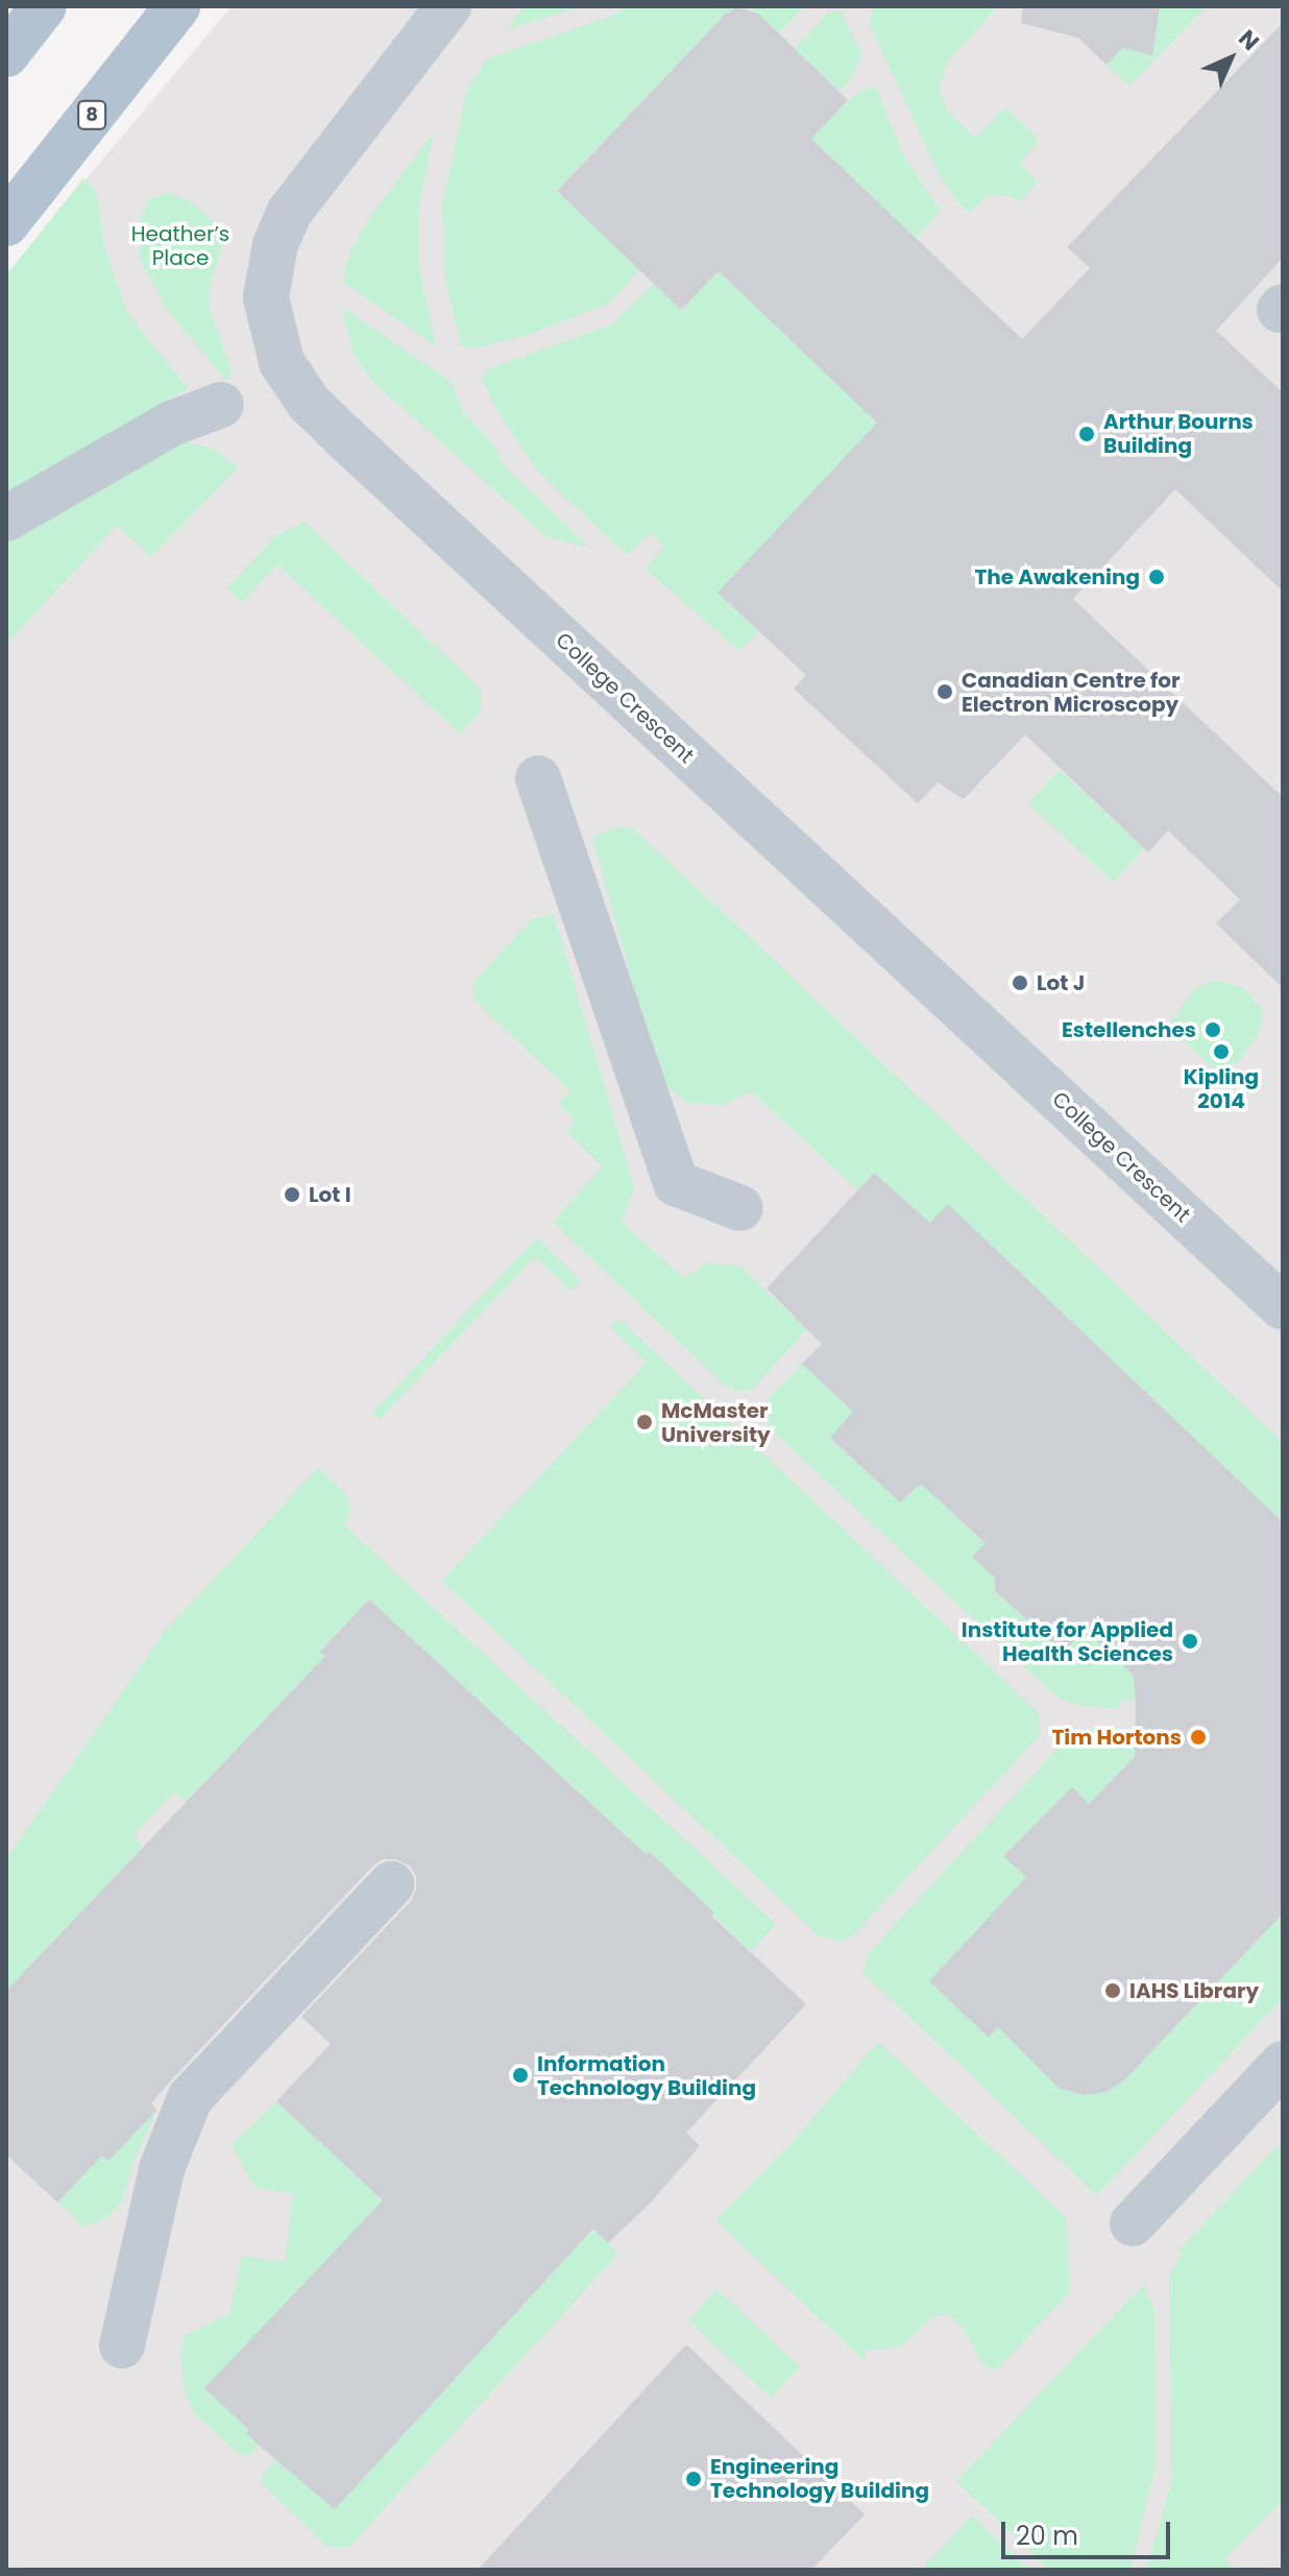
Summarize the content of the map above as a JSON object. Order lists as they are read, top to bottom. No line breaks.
{"streets":{"main road":["8"],"lane":["College Crescent"]},"parks":["Heather’s Place"],"places":["Arthur Bourns Building","The Awakening","Canadian Centre for Electron Microscopy","Lot J","Estellenches","Kipling 2014","Lot I","McMaster University","Institute for Applied Health Sciences","Tim Hortons","IAHS Library","Information Technology Building","Engineering Technology Building"],"scale_bar":"20 m","north":"top right"}
